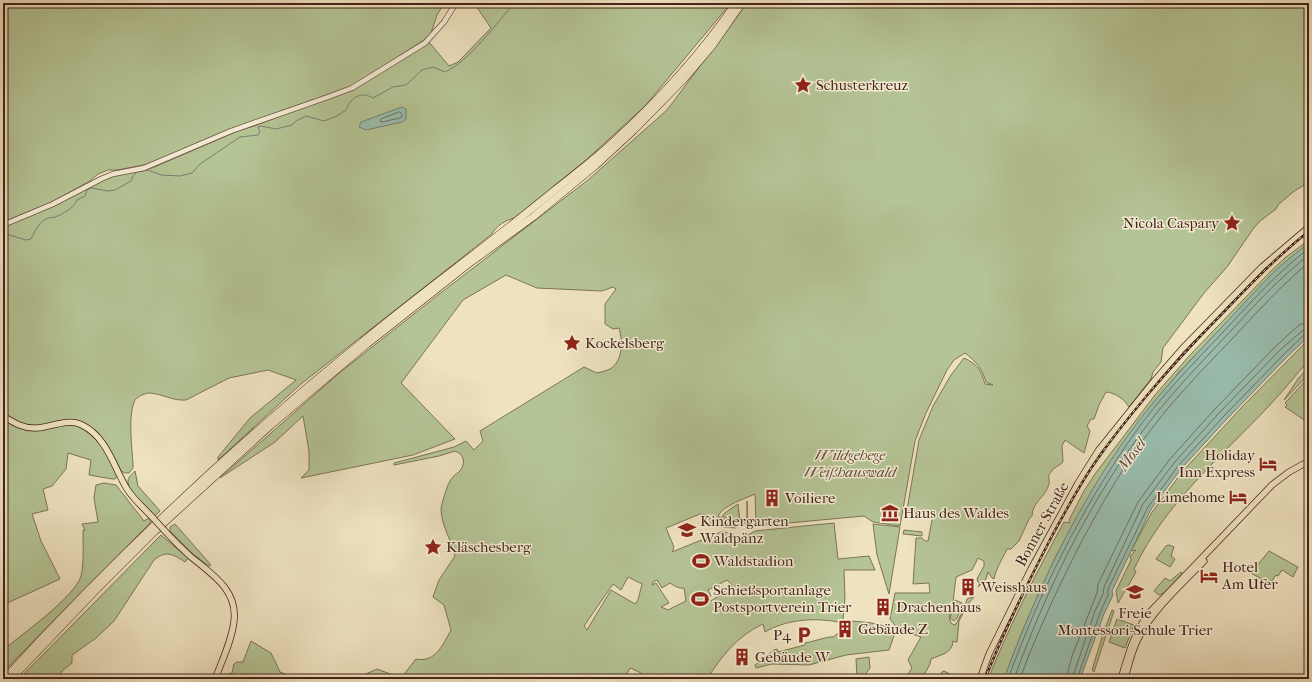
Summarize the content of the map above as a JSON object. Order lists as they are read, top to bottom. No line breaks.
{"streets":{"main road":["Bonner Straße"]},"water":["Mosel"],"parks":["Wildgehege Weißhauswald"],"places":{"place":["Schusterkreuz","Nicola Caspary","Kockelsberg","Kläschesberg"],"hotel":["Holiday Inn Express","Limehome","Hotel Am Ufer"],"building":["Voiliere","Weisshaus","Drachenhaus","Gebäude Z","Gebäude W"],"museum":["Haus des Waldes"],"school or university":["Kindergarten Waldpänz","Freie Montessori-Schule Trier"],"sports":["Waldstadion","Schießsportanlage Postsportverein Trier"],"parking":["P4"]}}
